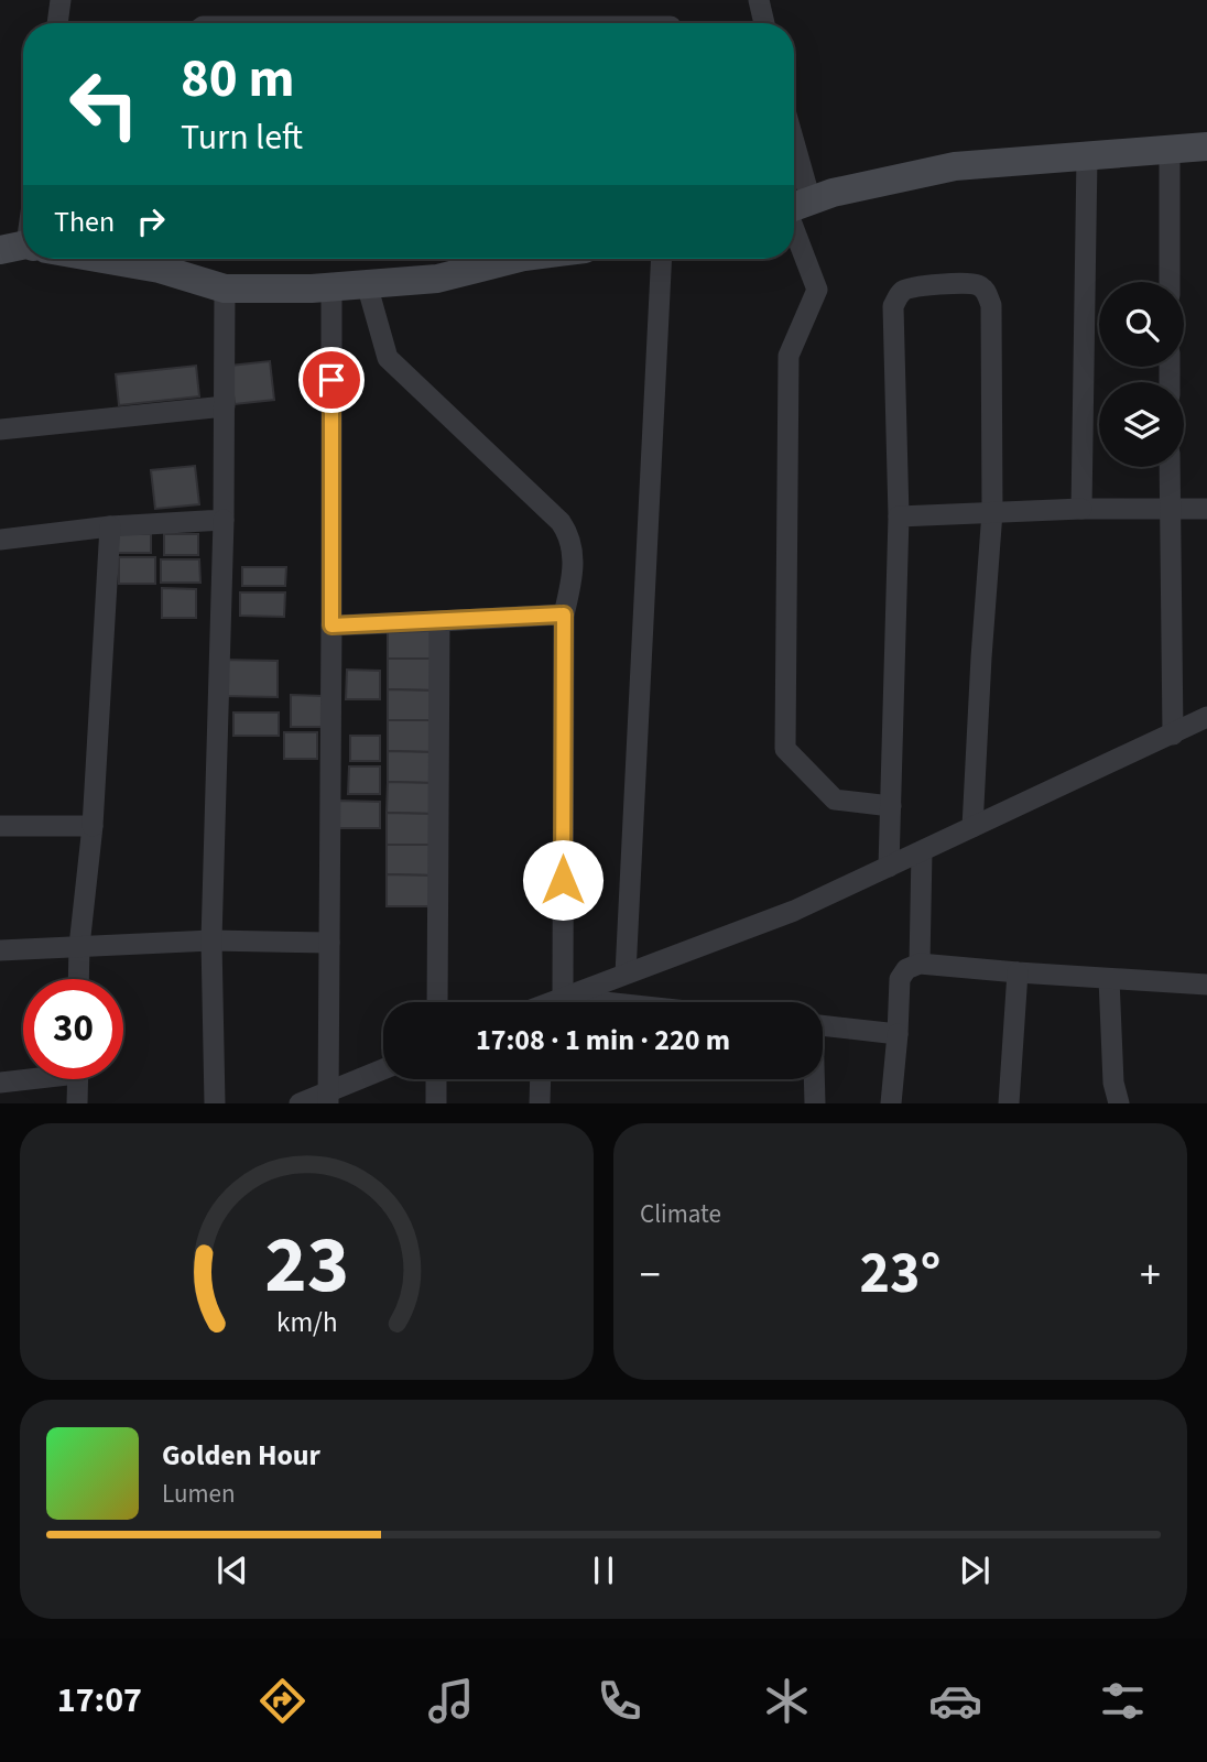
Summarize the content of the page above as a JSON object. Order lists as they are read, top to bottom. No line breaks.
{"page":{"turn":["80 m","Turn left"],"then":"Then","limit":"30","trip":"17:08 · 1 min · 220 m","tile":"Climate","heat":["−","23°","+"],"song":["Golden Hour","Lumen"],"tabs":"17:07","gauge":["23","km/h"]}}
